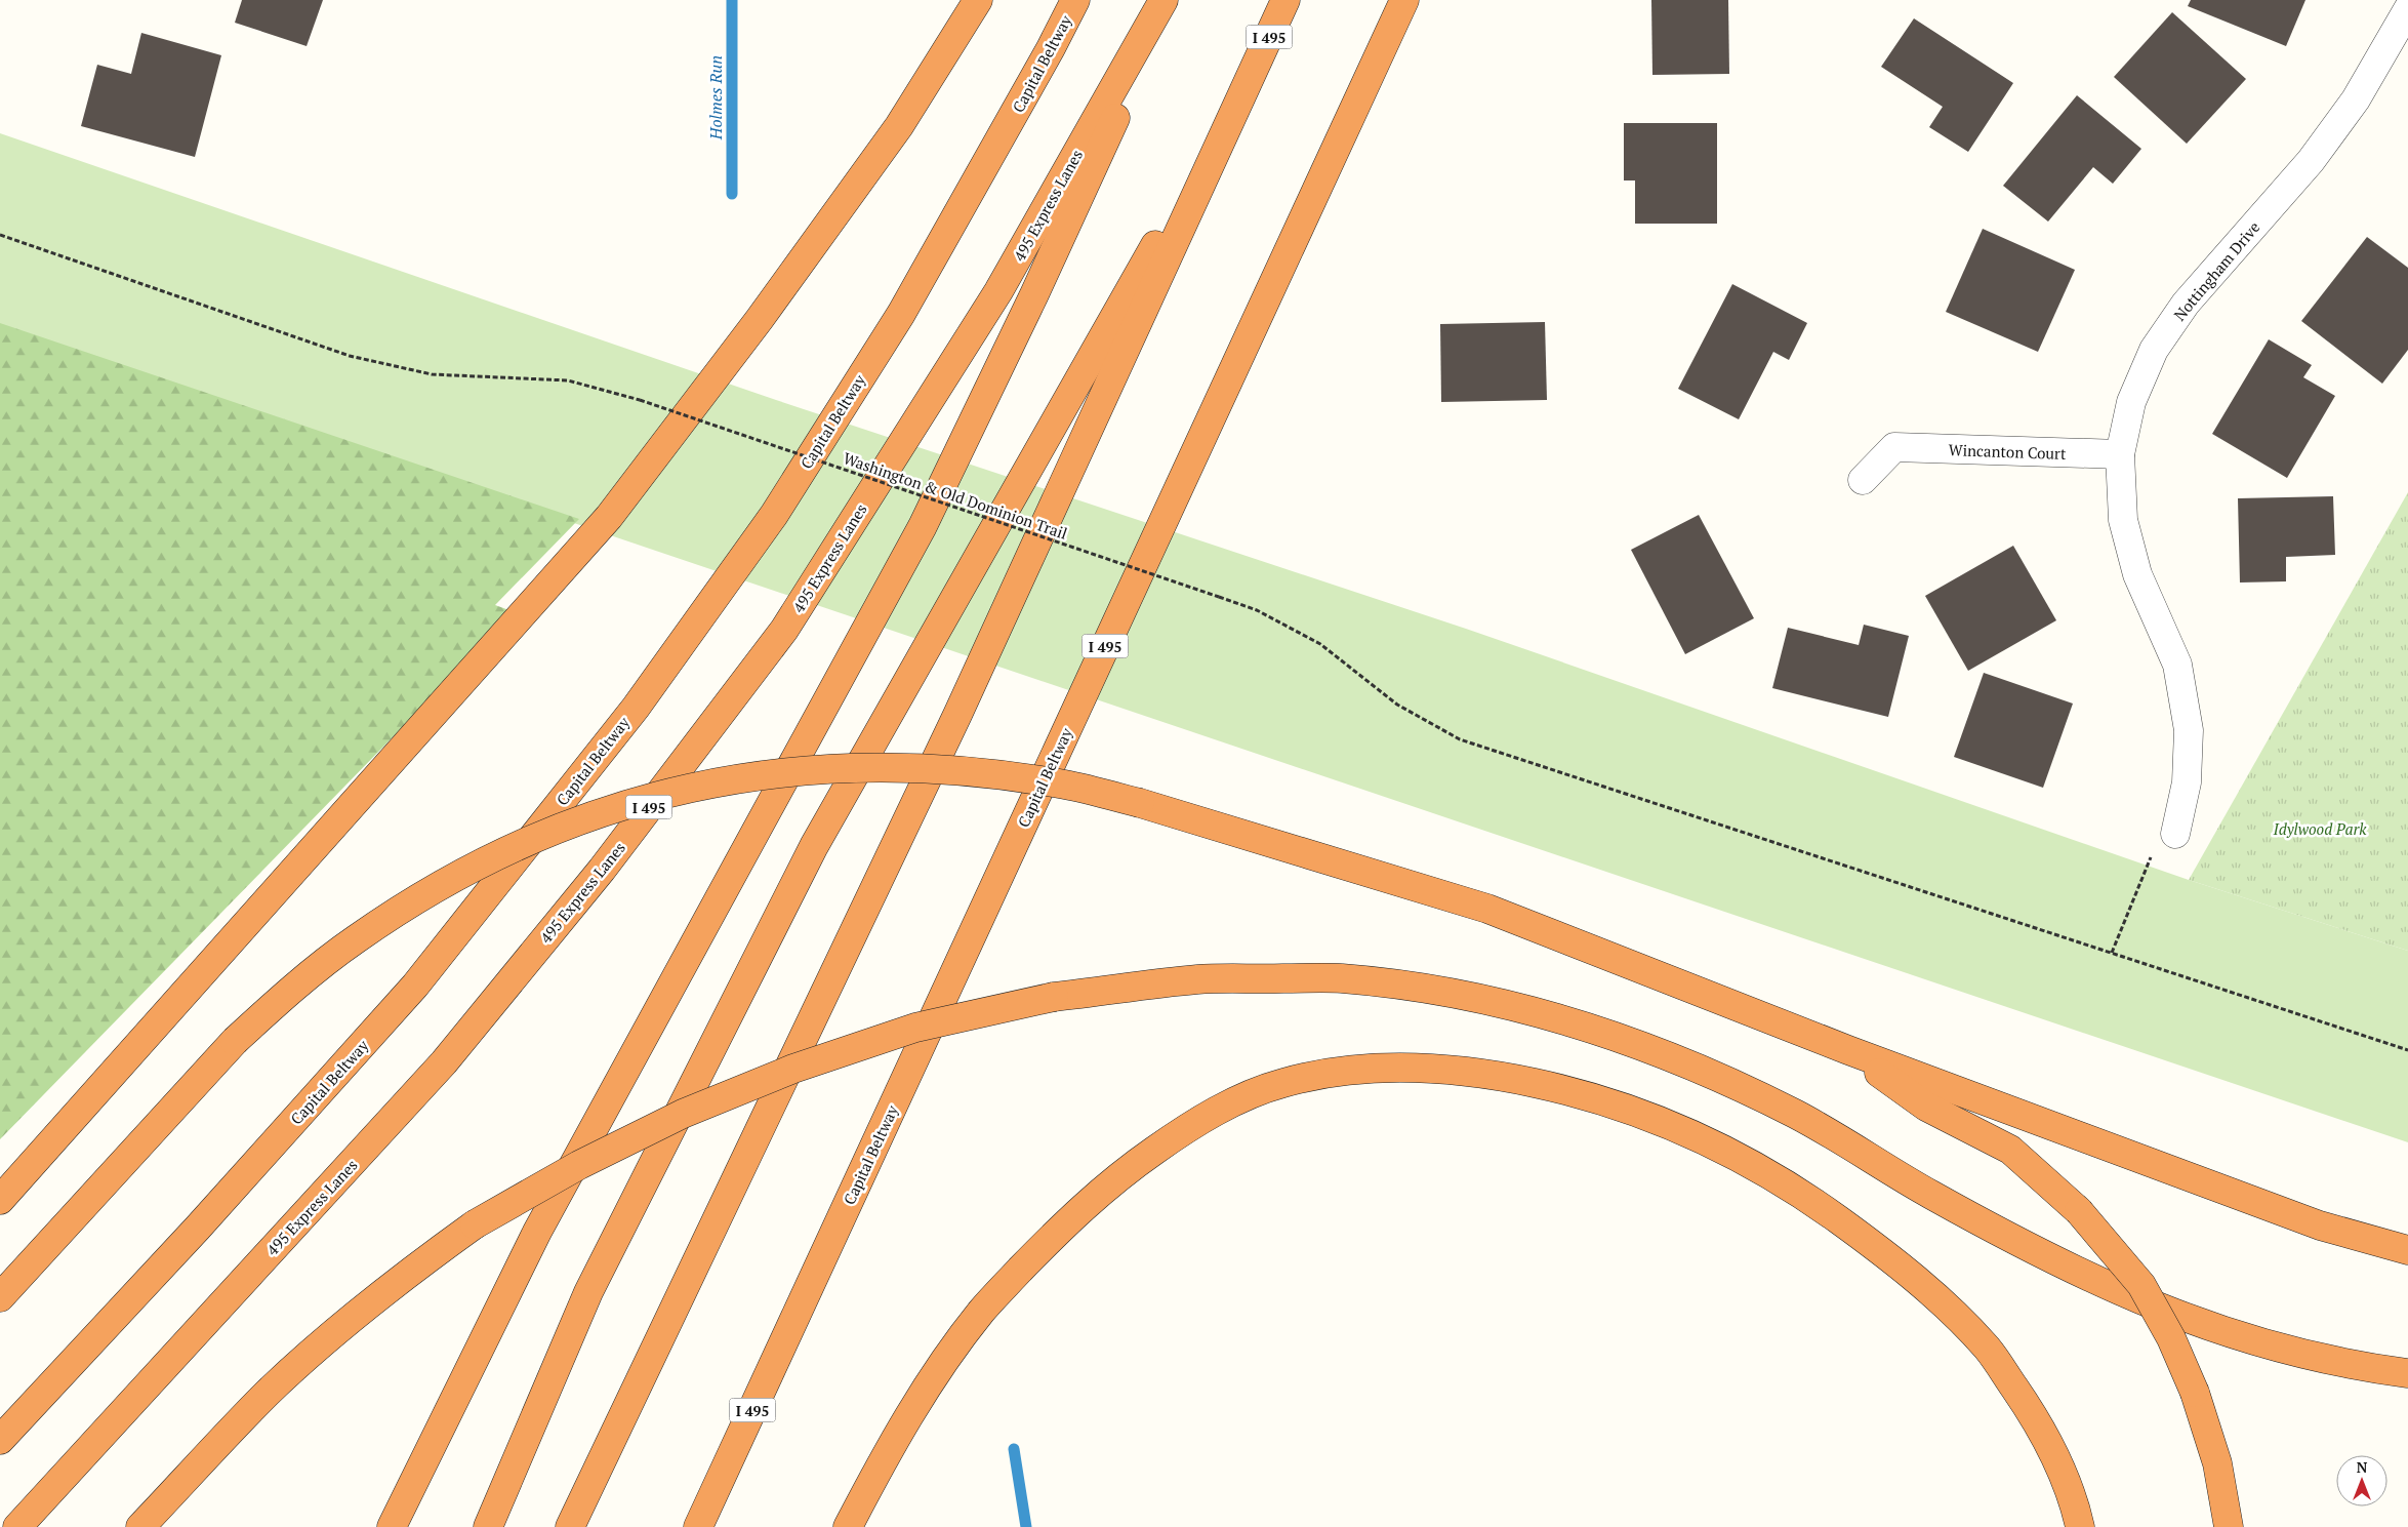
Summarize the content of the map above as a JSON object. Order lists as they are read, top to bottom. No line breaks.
{"streets":{"highway":["I 495","Capital Beltway","495 Express Lanes"],"street":["Nottingham Drive","Wincanton Court"],"path":["Washington & Old Dominion Trail"]},"crossings":[["Nottingham Drive","Wincanton Court"]],"water":["Holmes Run"],"parks":["Idylwood Park"],"north":"top"}
